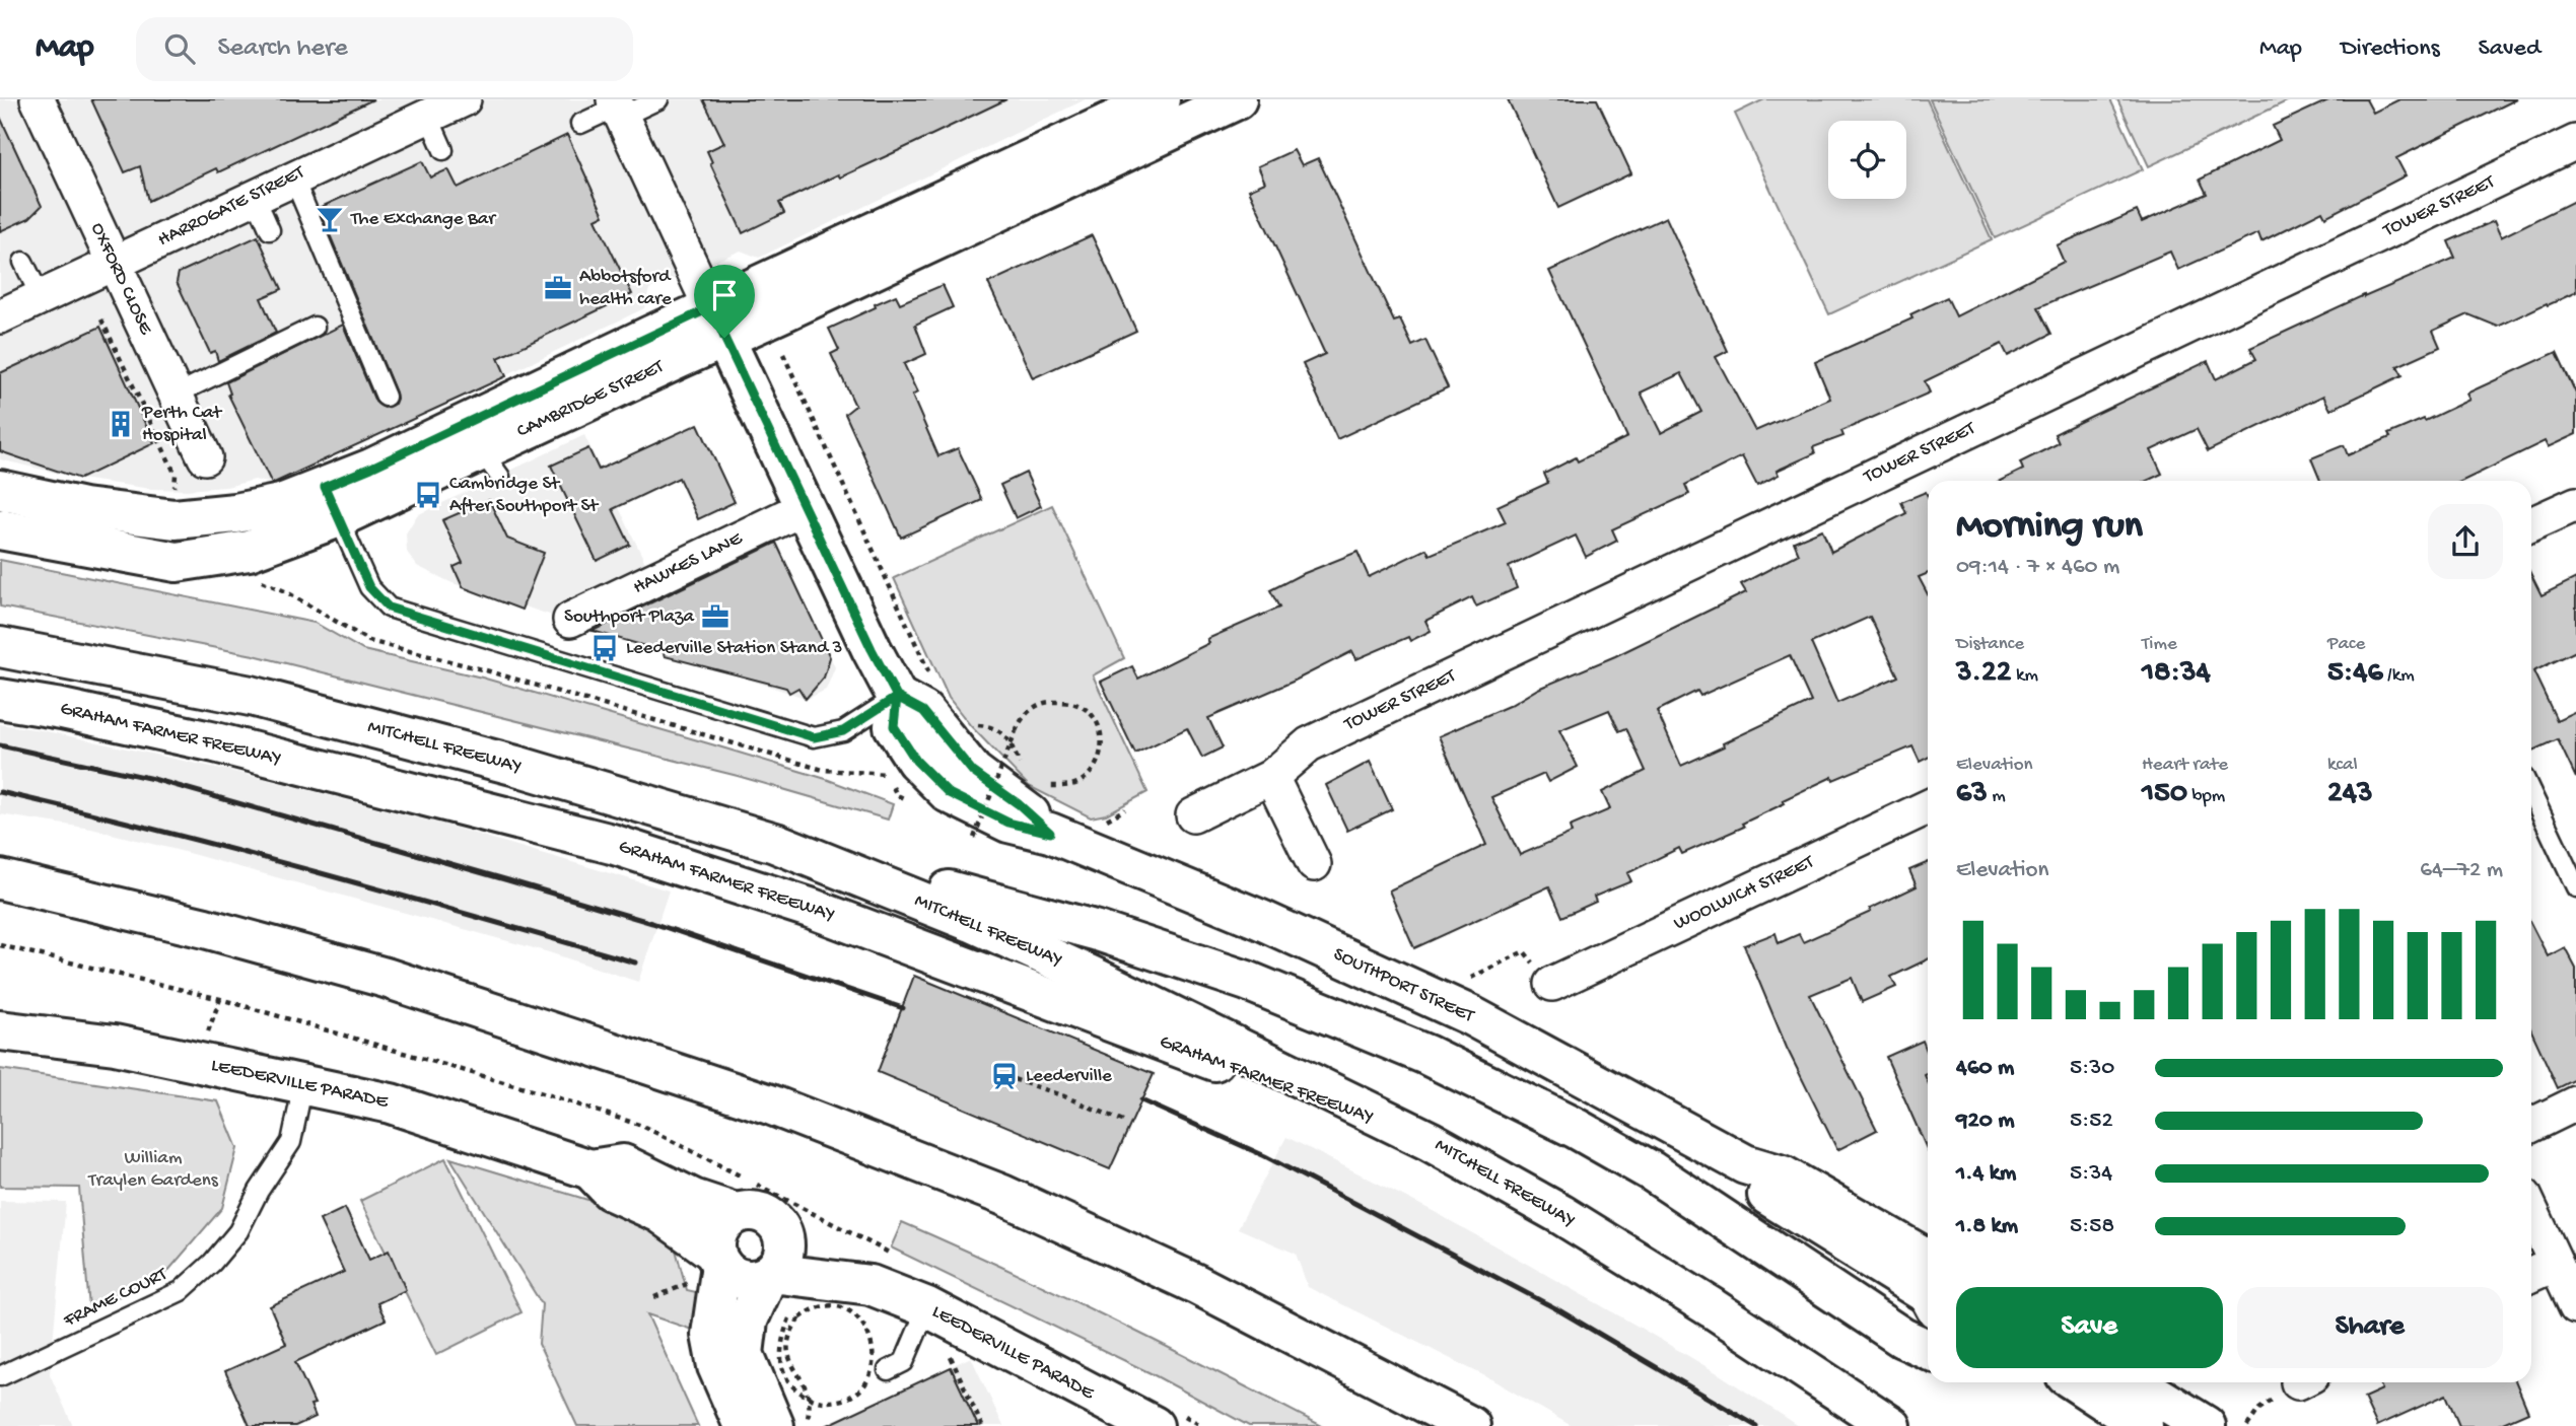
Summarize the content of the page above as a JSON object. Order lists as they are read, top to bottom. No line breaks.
{"streets":{"main road":["CAMBRIDGE STREET","GRAHAM FARMER FREEWAY","MITCHELL FREEWAY","SOUTHPORT STREET","LEEDERVILLE PARADE"],"street":["HARROGATE STREET","TOWER STREET","OXFORD CLOSE","HAWKES LANE","WOOLWICH STREET"],"lane":["FRAME COURT"]},"crossings":[["HARROGATE STREET","OXFORD CLOSE"],["CAMBRIDGE STREET","SOUTHPORT STREET"],["HAWKES LANE","SOUTHPORT STREET"],["GRAHAM FARMER FREEWAY","MITCHELL FREEWAY"],["LEEDERVILLE PARADE","FRAME COURT"]],"parks":["William Traylen Gardens"],"places":{"bar":["The Exchange Bar"],"office":["Abbotsford health care","Southport Plaza"],"building":["Perth Cat Hospital"],"bus stop":["Cambridge St After Southport St","Leederville Station Stand 3"],"station":["Leederville"]},"page":{"header":"Map","search":"Search here","nav":["Map","Directions","Saved"],"heading":["Morning run","09:14 · 7 × 460 m"],"stats":[["Distance","3.22 km"],["Time","18:34"],["Pace","5:46 /km"],["Elevation","63 m"],["Heart rate","150 bpm"],["kcal","243"]],"chart":["Elevation","64–72 m"],"list":[{"name":"460 m","note":"5:30"},{"name":"920 m","note":"5:52"},{"name":"1.4 km","note":"5:34"},{"name":"1.8 km","note":"5:58"}],"buttons":["Save","Share"]}}
